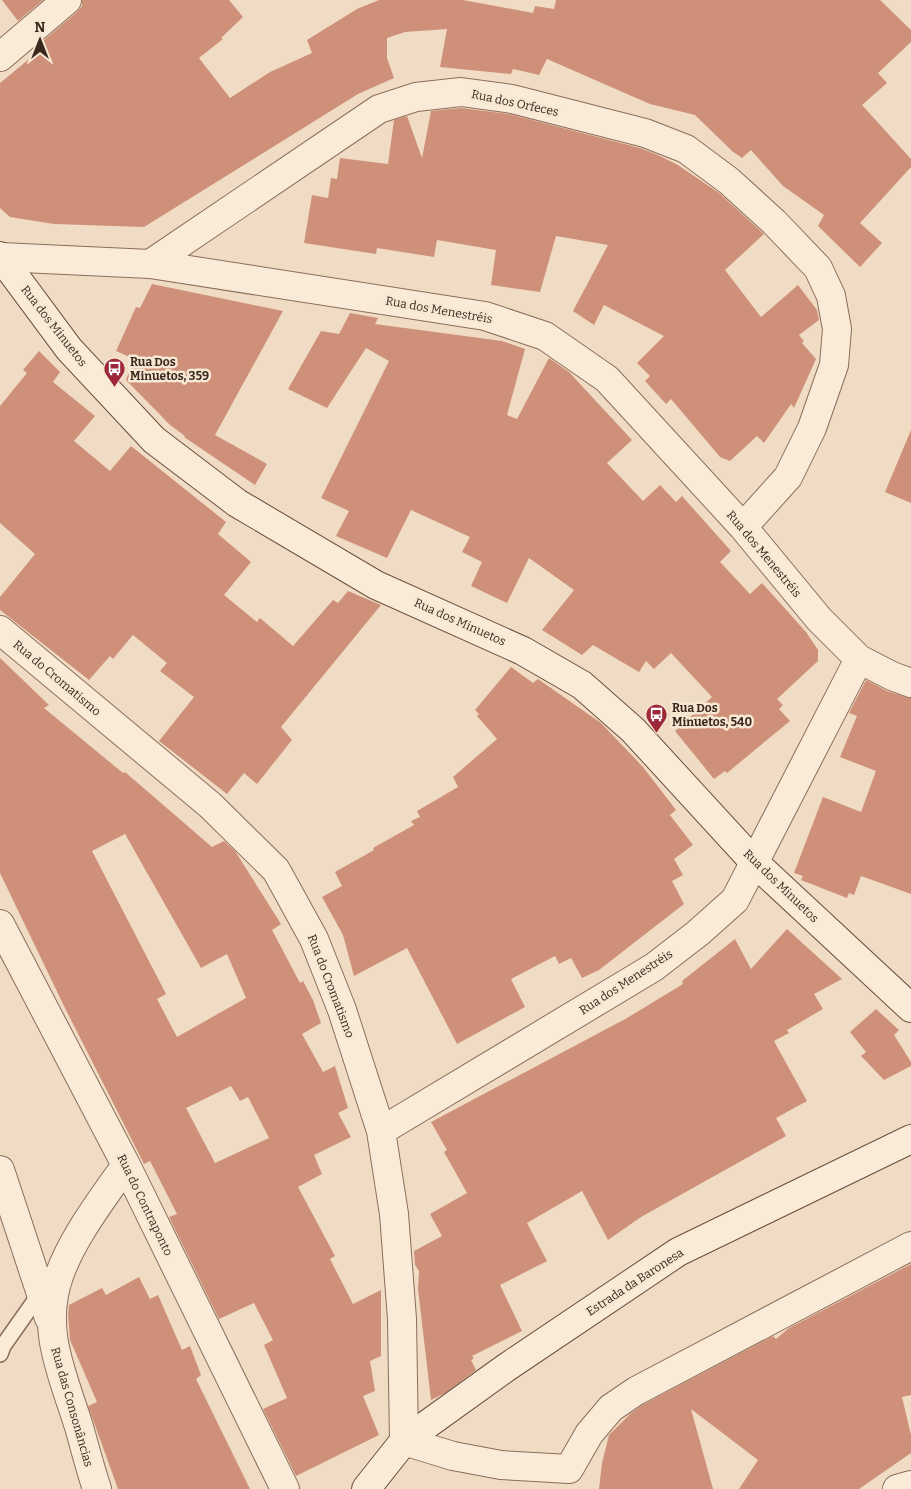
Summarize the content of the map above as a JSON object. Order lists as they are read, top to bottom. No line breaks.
{"streets":{"street":["Rua dos Orfeces","Rua dos Menestréis","Rua dos Minuetos","Rua do Cromatismo","Rua do Contraponto","Estrada da Baronesa","Rua das Consonâncias"]},"crossings":[["Rua dos Orfeces","Rua dos Menestréis"],["Rua dos Menestréis","Rua dos Minuetos"],["Rua dos Menestréis","Rua do Cromatismo"],["Rua do Cromatismo","Estrada da Baronesa"],["Rua do Contraponto","Rua das Consonâncias"]],"places":{"bus stop":["Rua Dos Minuetos, 359","Rua Dos Minuetos, 540"]},"north":"top"}
